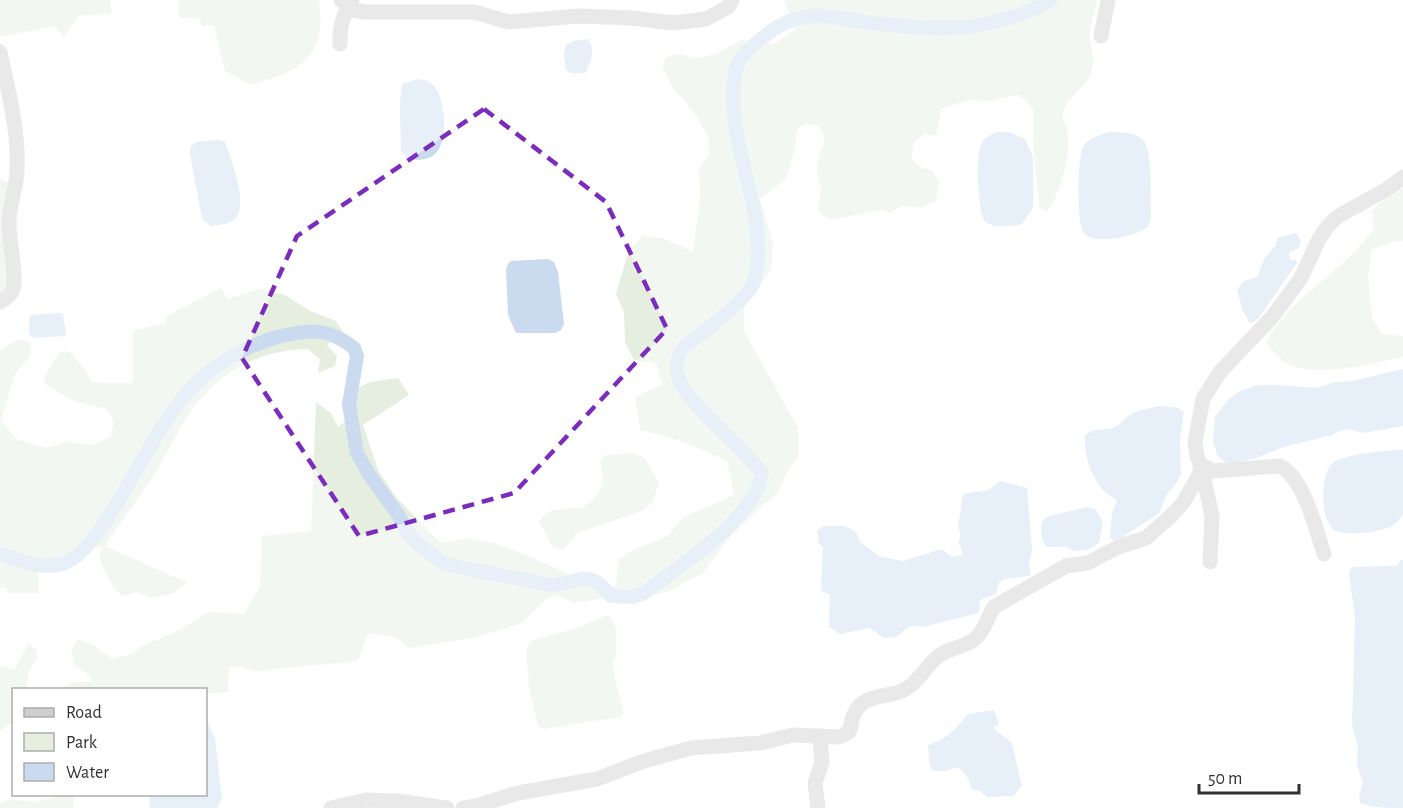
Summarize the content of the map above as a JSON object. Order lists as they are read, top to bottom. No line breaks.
{"legend":["Road","Park","Water"],"scale_bar":"50 m"}
